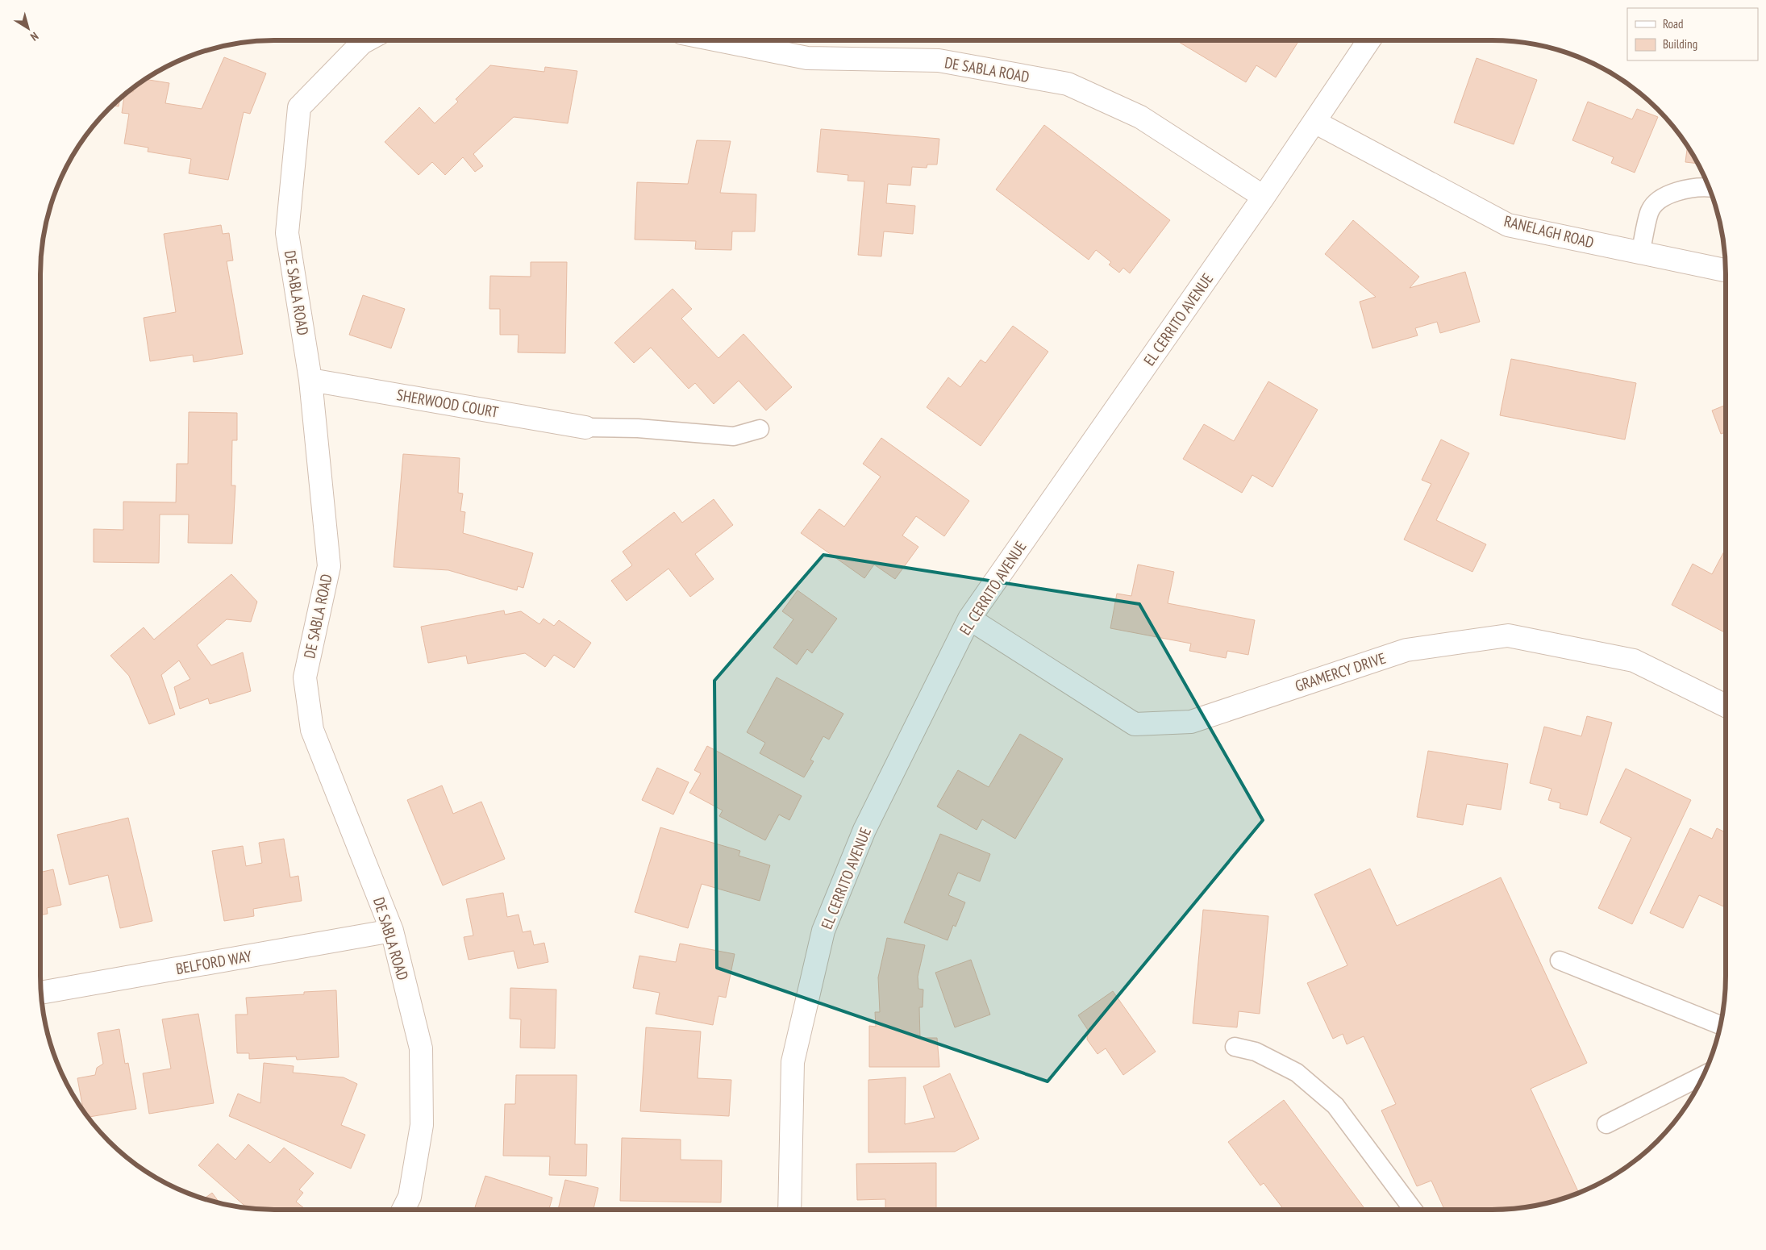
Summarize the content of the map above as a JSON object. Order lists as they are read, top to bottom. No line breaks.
{"streets":{"street":["DE SABLA ROAD","RANELAGH ROAD","EL CERRITO AVENUE","SHERWOOD COURT","GRAMERCY DRIVE","BELFORD WAY"]},"crossings":[["DE SABLA ROAD","EL CERRITO AVENUE"],["DE SABLA ROAD","SHERWOOD COURT"],["DE SABLA ROAD","BELFORD WAY"],["RANELAGH ROAD","EL CERRITO AVENUE"],["EL CERRITO AVENUE","GRAMERCY DRIVE"]],"legend":["Road","Building"],"north":"bottom right"}
